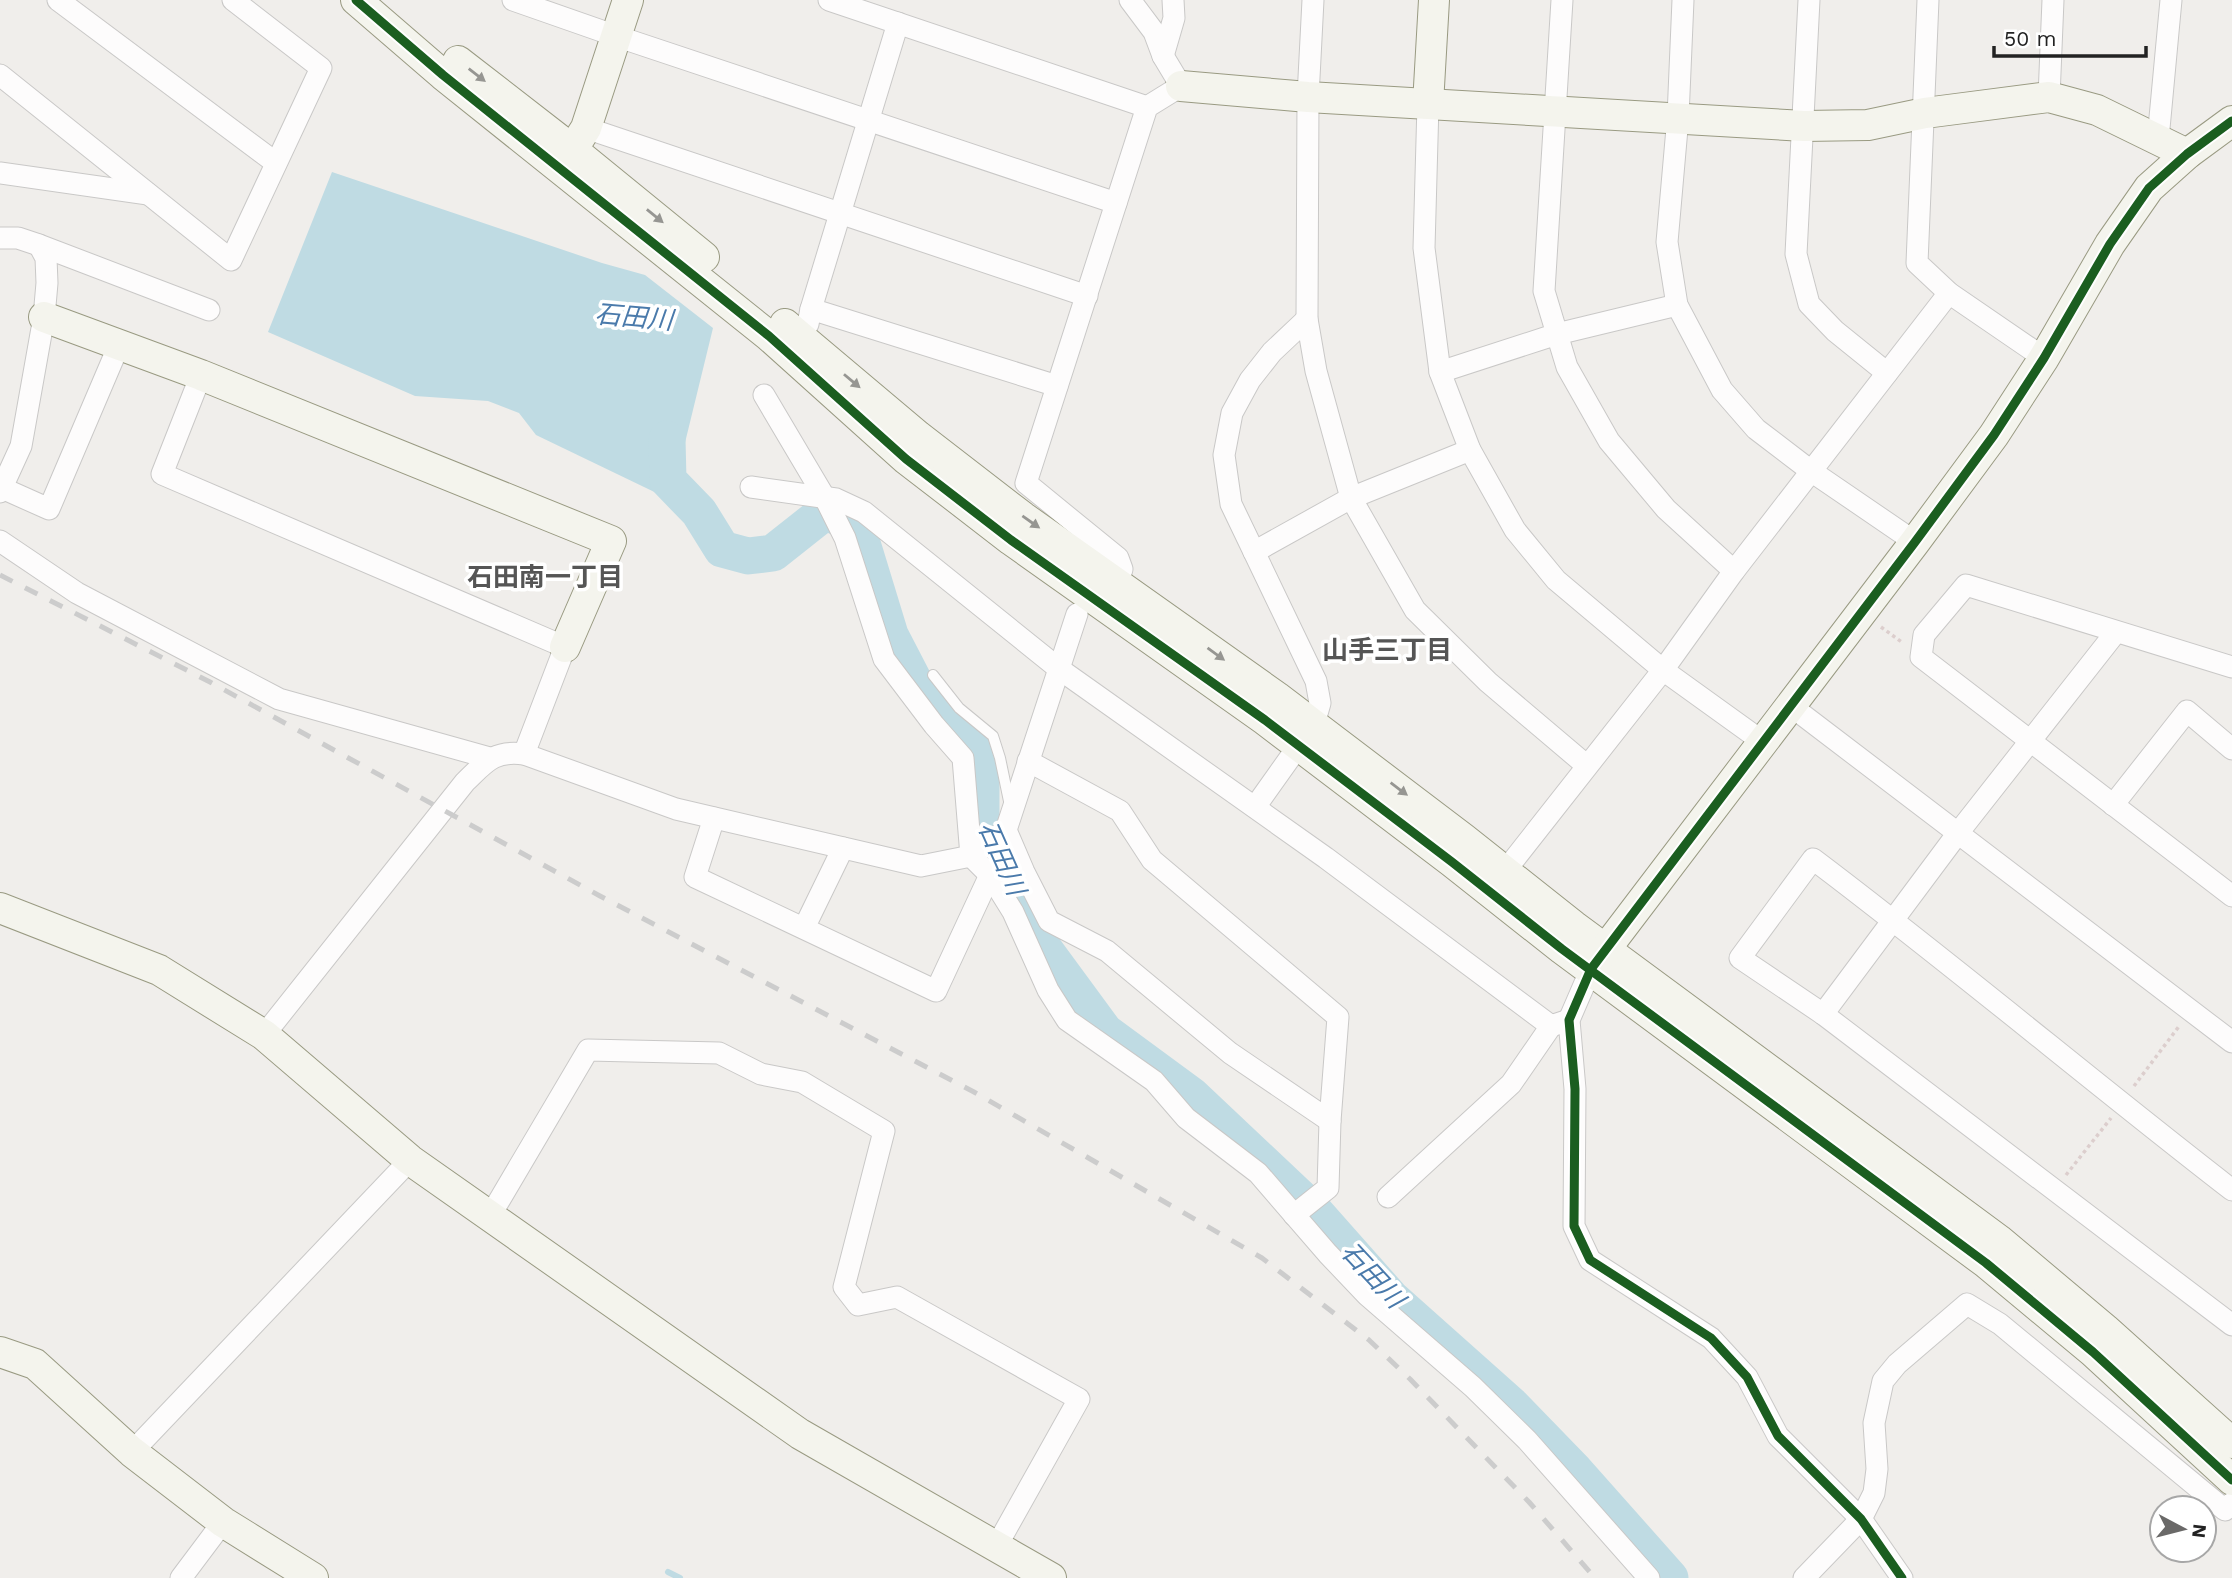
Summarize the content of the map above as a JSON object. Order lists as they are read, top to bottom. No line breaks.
{"districts":["石田南一丁目","山手三丁目"],"water":["石田川"],"scale_bar":"50 m","north":"right"}
